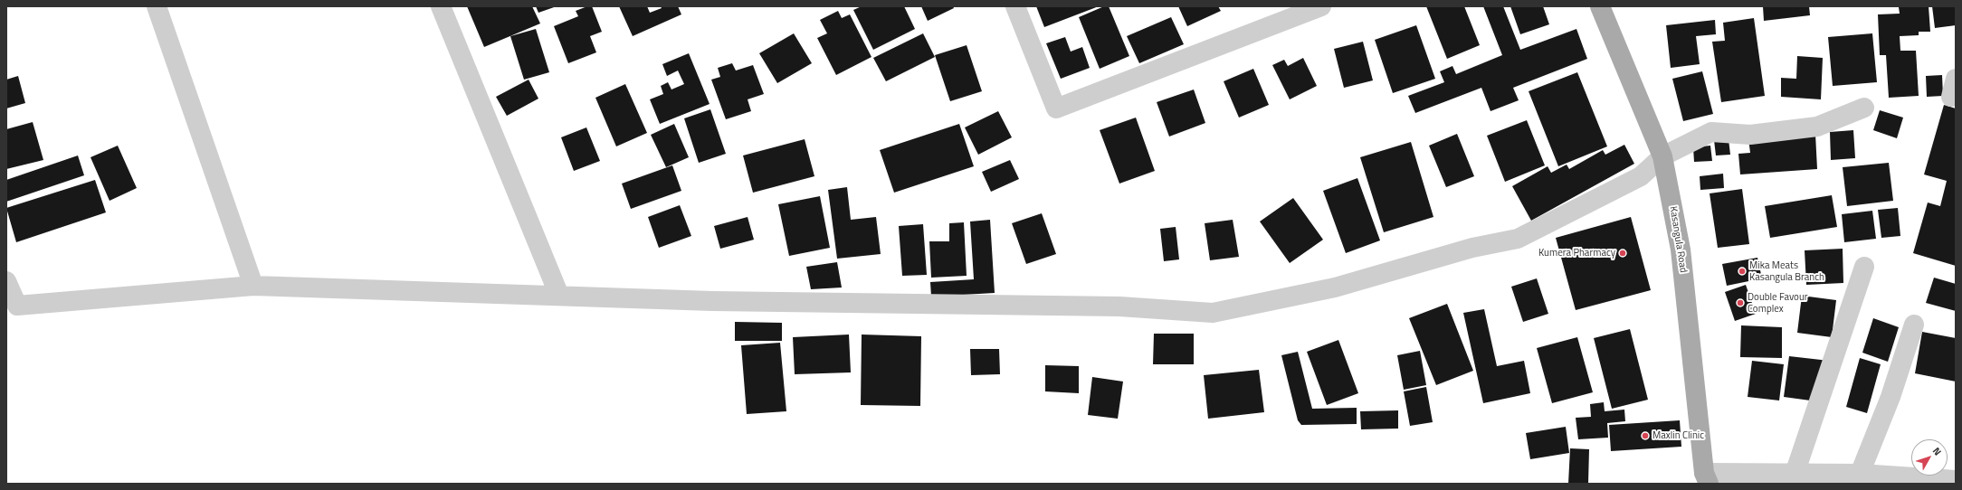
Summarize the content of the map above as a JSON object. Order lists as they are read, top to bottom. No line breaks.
{"streets":{"main road":["Kasangula Road"]},"places":["Kumera Pharmacy","Mika Meats Kasangula Branch","Double Favour Complex","Maxlin Clinic"],"north":"top right"}
